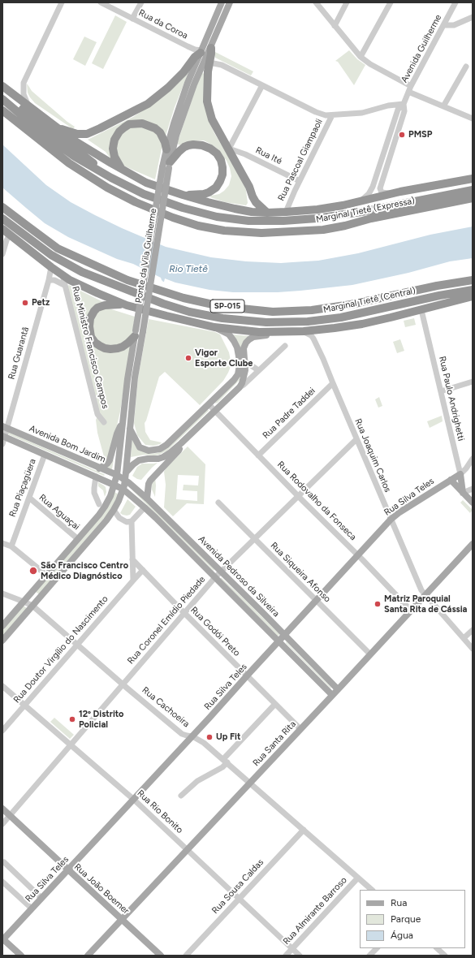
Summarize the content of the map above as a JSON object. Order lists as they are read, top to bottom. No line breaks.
{"streets":{"highway":["Marginal Tietê (Expressa)","Marginal Tietê (Central)","SP-015"],"main road":["Ponte da Vila Guilherme","Rua Paulo Andrighetti","Avenida Bom Jardim","Rua Silva Teles","Avenida Pedroso da Silveira","Rua Santa Rita","Rua João Boemer"],"street":["Rua da Coroa","Avenida Guilherme","Rua Ité","Rua Pascoal Giampaoli","Rua Ministro Francisco Campos","Rua Guarantã","Rua Padre Taddei","Rua Joaquim Carlos","Rua Piaçagüera","Rua Rodovalho da Fonseca","Rua Aguaçai","Rua Siqueira Afonso","Rua Coronel Emídio Piedade","Rua Godói Preto","Rua Doutor Virgílio do Nascimento","Rua Cachoeira","Rua Rio Bonito","Rua Sousa Caldas","Rua Almirante Barroso"]},"crossings":[["Rua da Coroa","Ponte da Vila Guilherme"],["Rua Ité","Rua Pascoal Giampaoli"],["Ponte da Vila Guilherme","Avenida Bom Jardim"],["Ponte da Vila Guilherme","Rua Aguaçai"],["Ponte da Vila Guilherme","Avenida Pedroso da Silveira"],["Ponte da Vila Guilherme","Rua Cachoeira"],["Rua Guarantã","Avenida Bom Jardim"],["Rua Paulo Andrighetti","Rua Silva Teles"],["Rua Padre Taddei","Rua Joaquim Carlos"],["Rua Padre Taddei","Rua Rodovalho da Fonseca"],["Avenida Bom Jardim","Rua Piaçagüera"],["Avenida Bom Jardim","Avenida Pedroso da Silveira"],["Rua Joaquim Carlos","Rua Silva Teles"],["Rua Joaquim Carlos","Rua Coronel Emídio Piedade"],["Rua Joaquim Carlos","Rua Santa Rita"],["Rua Piaçagüera","Rua Aguaçai"],["Rua Silva Teles","Rua Rodovalho da Fonseca"],["Rua Silva Teles","Rua Siqueira Afonso"],["Rua Silva Teles","Avenida Pedroso da Silveira"],["Rua Silva Teles","Rua Godói Preto"],["Rua Silva Teles","Rua Cachoeira"],["Rua Silva Teles","Rua Rio Bonito"],["Rua Silva Teles","Rua João Boemer"],["Rua Rodovalho da Fonseca","Rua Coronel Emídio Piedade"],["Rua Rodovalho da Fonseca","Rua Santa Rita"],["Rua Siqueira Afonso","Rua Coronel Emídio Piedade"],["Rua Siqueira Afonso","Rua Santa Rita"],["Avenida Pedroso da Silveira","Rua Coronel Emídio Piedade"],["Avenida Pedroso da Silveira","Rua Santa Rita"],["Rua Coronel Emídio Piedade","Rua Godói Preto"],["Rua Coronel Emídio Piedade","Rua Cachoeira"],["Rua Coronel Emídio Piedade","Rua Rio Bonito"],["Rua Coronel Emídio Piedade","Rua João Boemer"],["Rua Godói Preto","Rua Doutor Virgílio do Nascimento"],["Rua Godói Preto","Rua Santa Rita"],["Rua Doutor Virgílio do Nascimento","Rua Cachoeira"],["Rua Doutor Virgílio do Nascimento","Rua Rio Bonito"],["Rua Cachoeira","Rua Santa Rita"],["Rua Cachoeira","Rua Sousa Caldas"],["Rua Cachoeira","Rua Almirante Barroso"],["Rua Santa Rita","Rua Rio Bonito"],["Rua Santa Rita","Rua João Boemer"],["Rua Rio Bonito","Rua Sousa Caldas"],["Rua Rio Bonito","Rua Almirante Barroso"]],"water":["Rio Tietê"],"places":["PMSP","Petz","Vigor Esporte Clube","São Francisco Centro Médico Diagnóstico","Matriz Paroquial Santa Rita de Cássia","12º Distrito Policial","Up Fit"],"legend":["Rua","Parque","Água"]}
